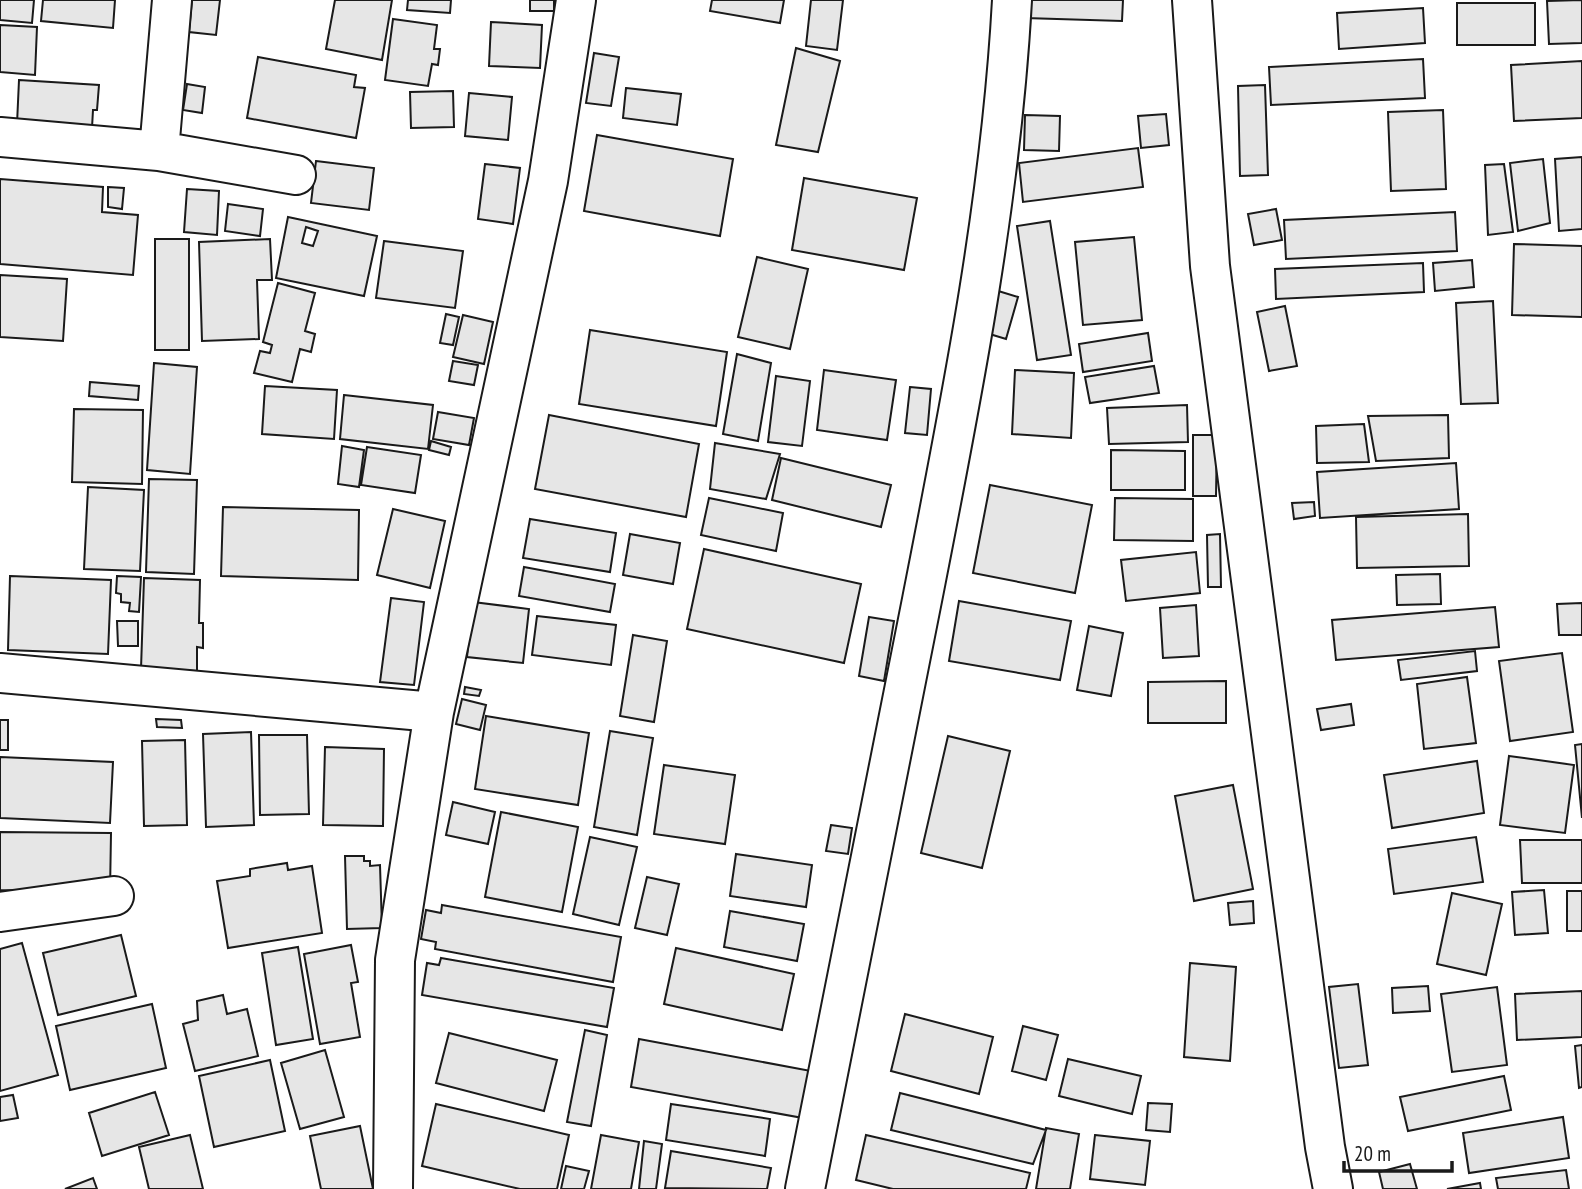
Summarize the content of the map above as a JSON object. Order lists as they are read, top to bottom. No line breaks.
{"scale_bar":"20 m"}
